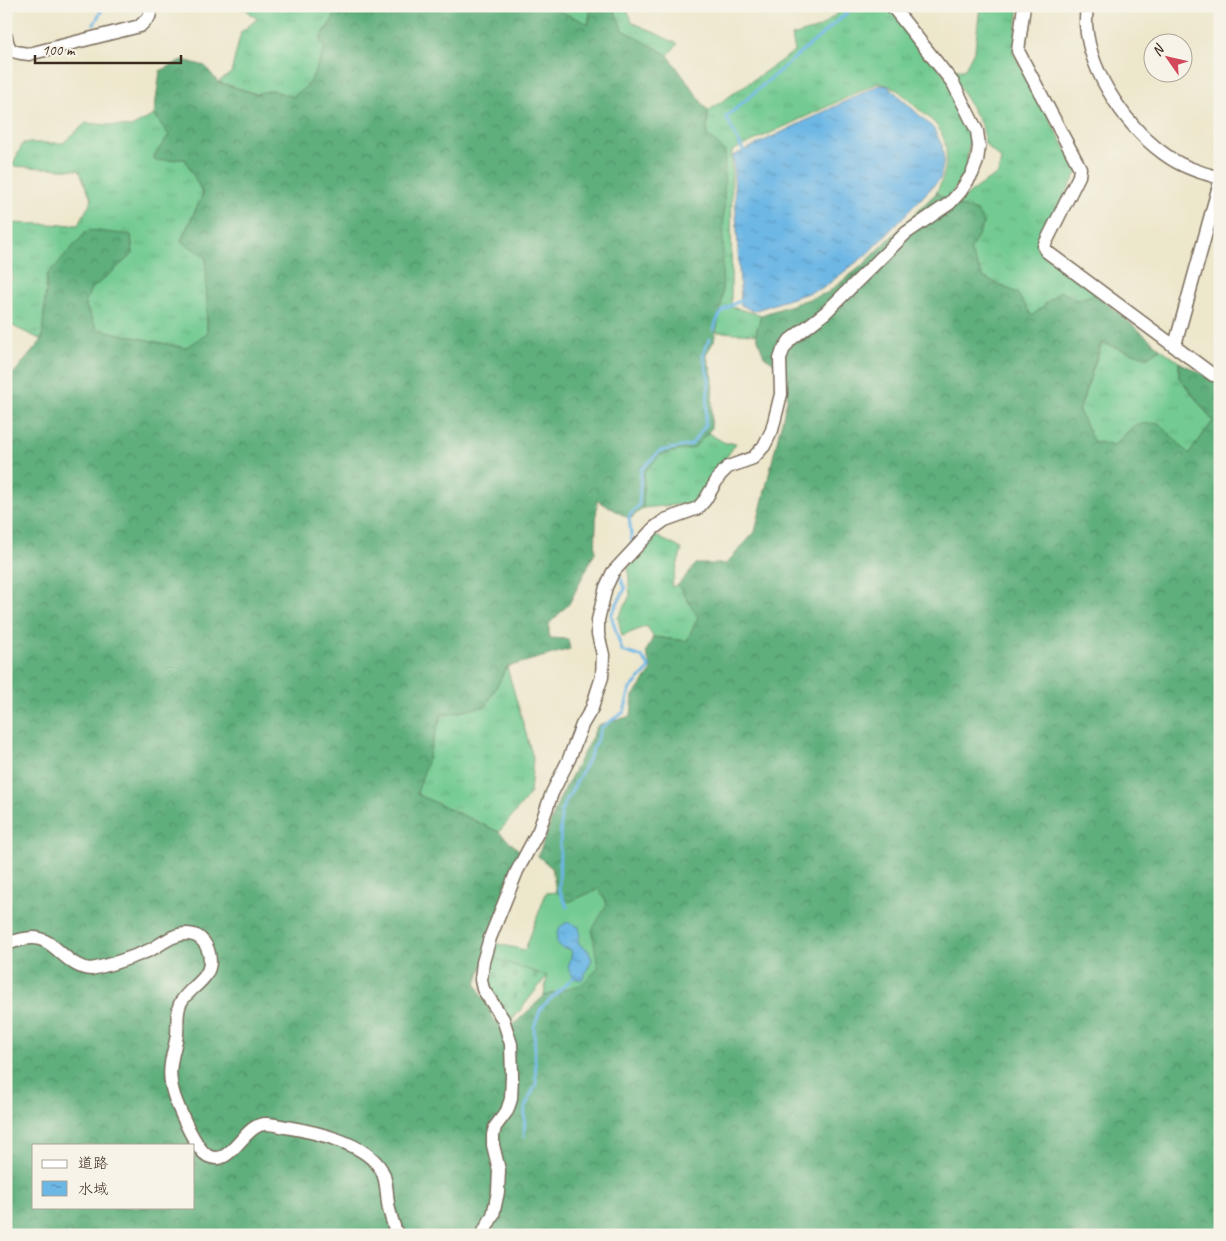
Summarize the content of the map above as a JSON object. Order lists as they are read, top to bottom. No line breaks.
{"legend":["道路","水域"],"scale_bar":"100 m","north":"top left"}
